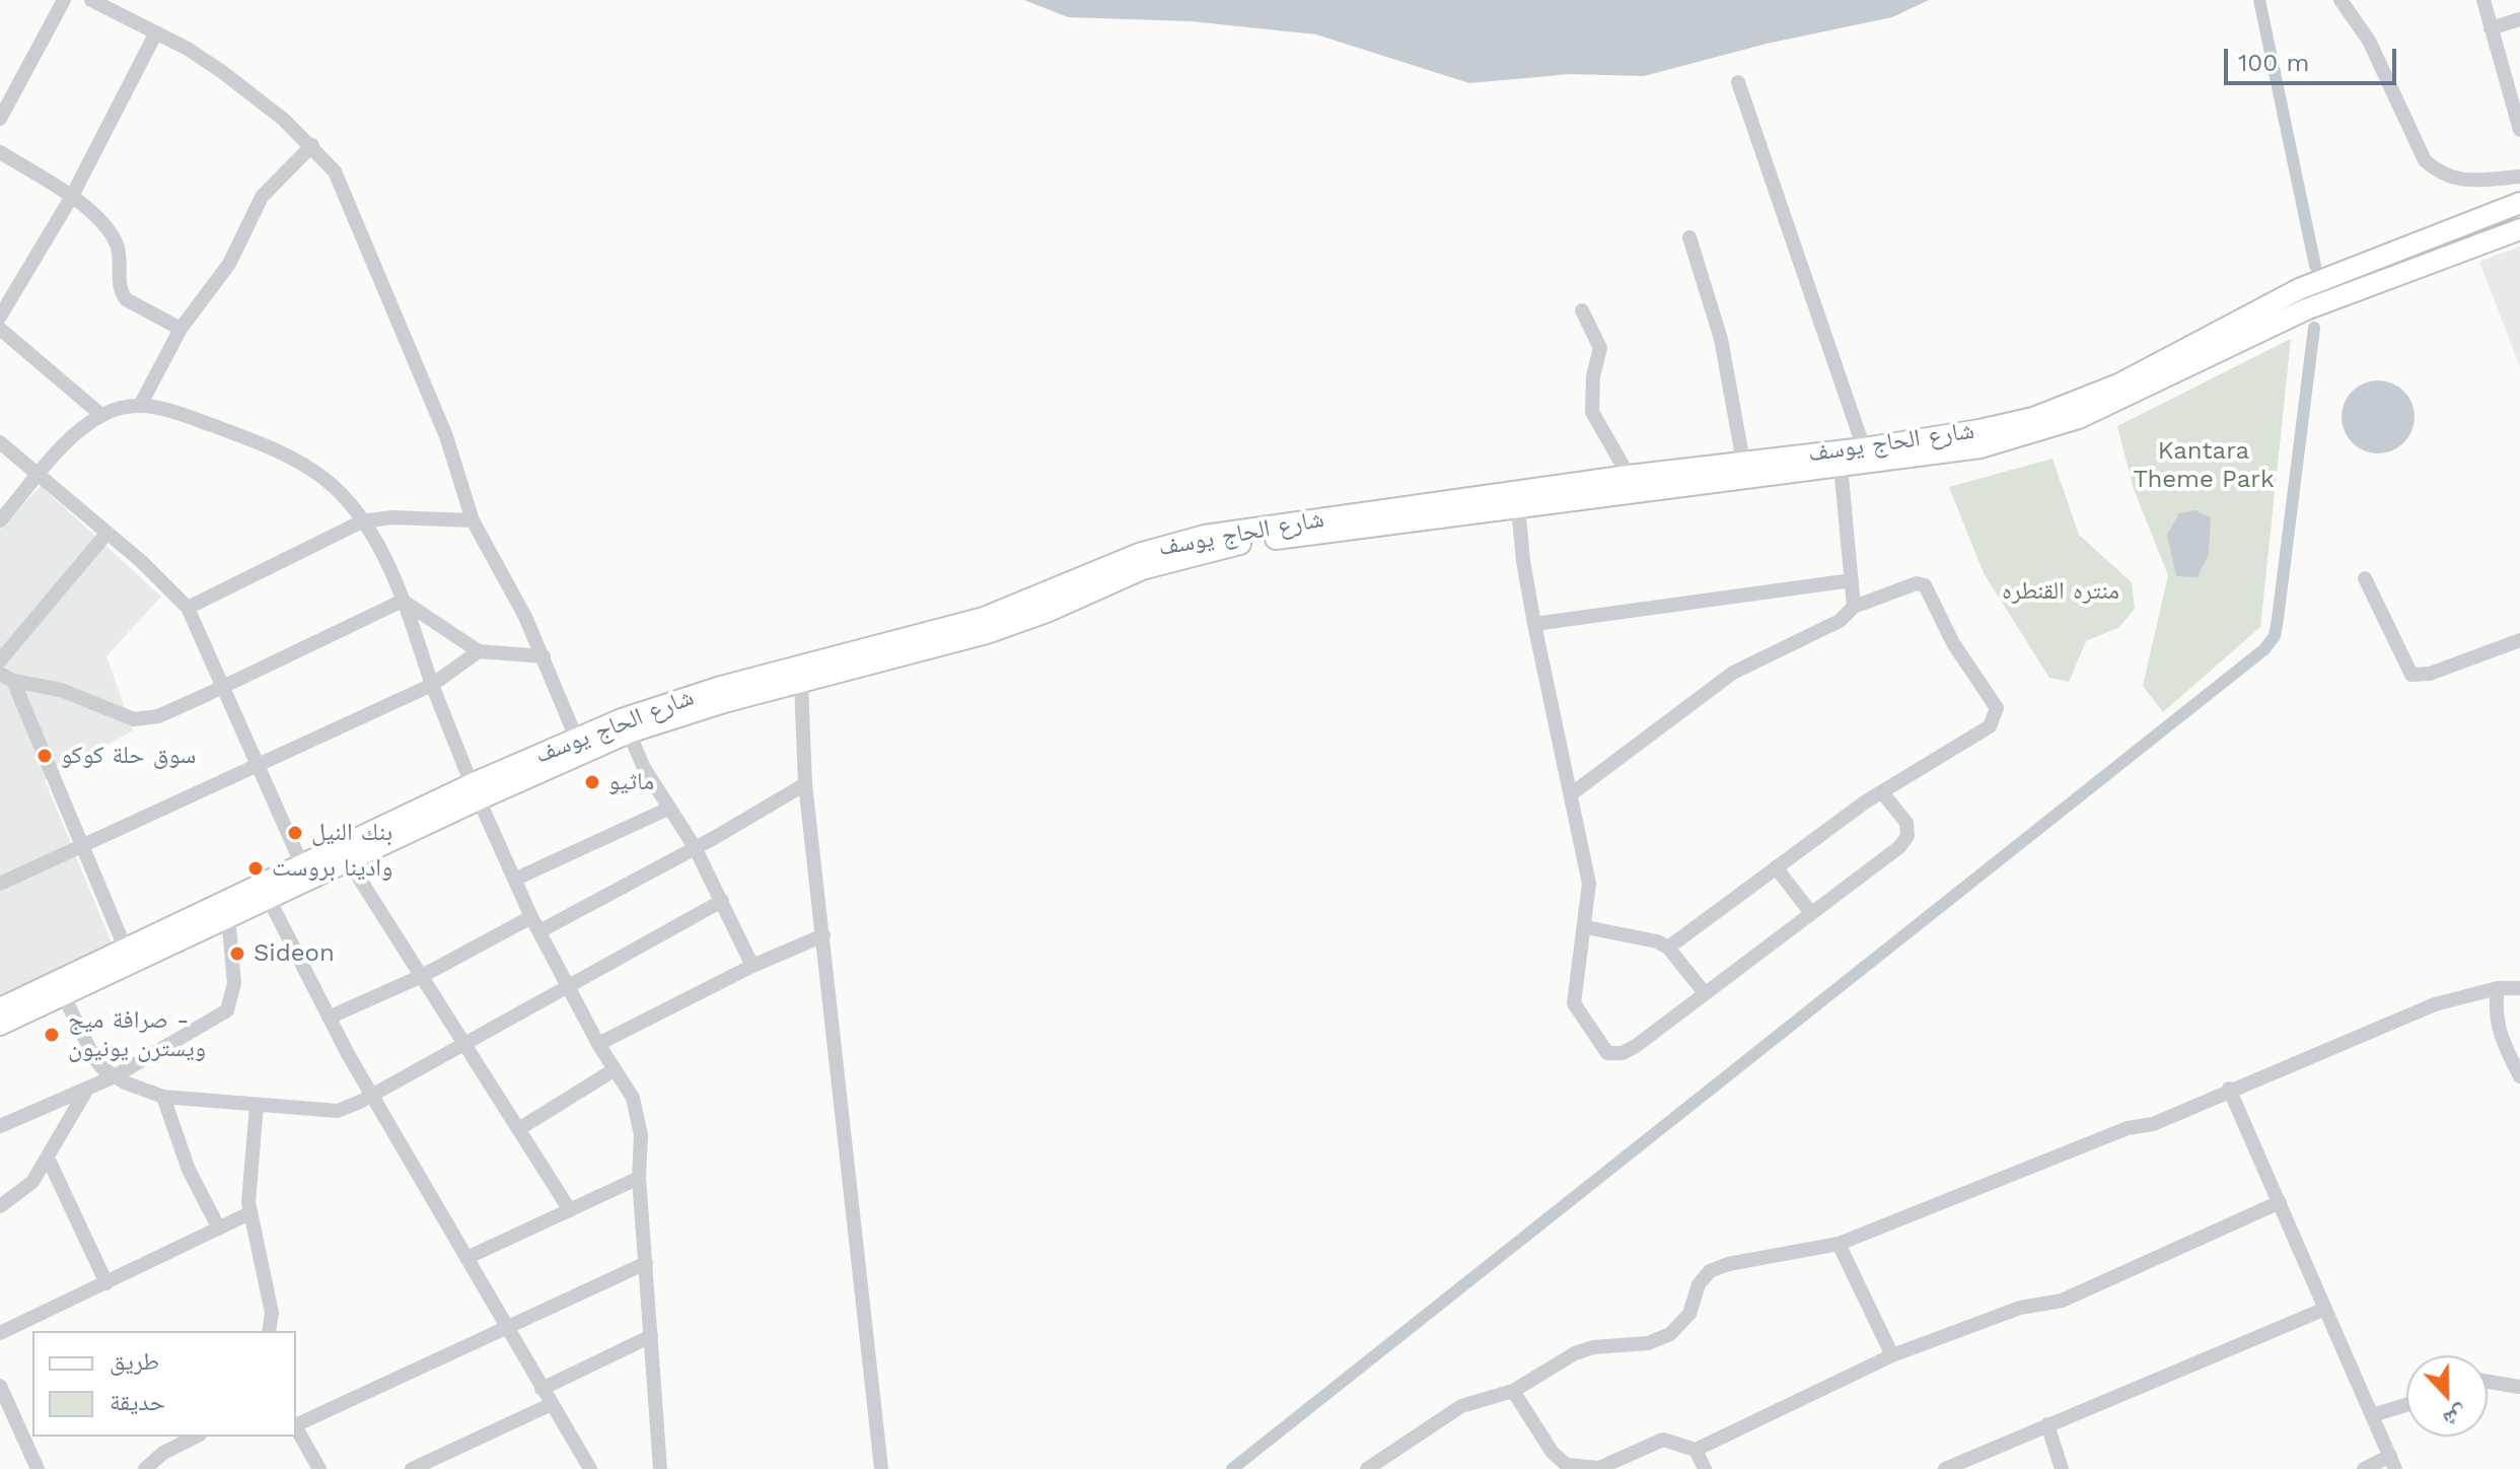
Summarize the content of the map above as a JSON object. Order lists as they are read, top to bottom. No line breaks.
{"streets":{"main road":["شارع الحاج يوسف"]},"parks":["Kantara Theme Park","منتره القنطره"],"places":["سوق حلة كوكو","ماثيو","بنك النيل","وادينا بروست","Sideon","صرافة ميج - ويسترن يونيون"],"legend":["طريق","حديقة"],"scale_bar":"100 m","north":"bottom"}
